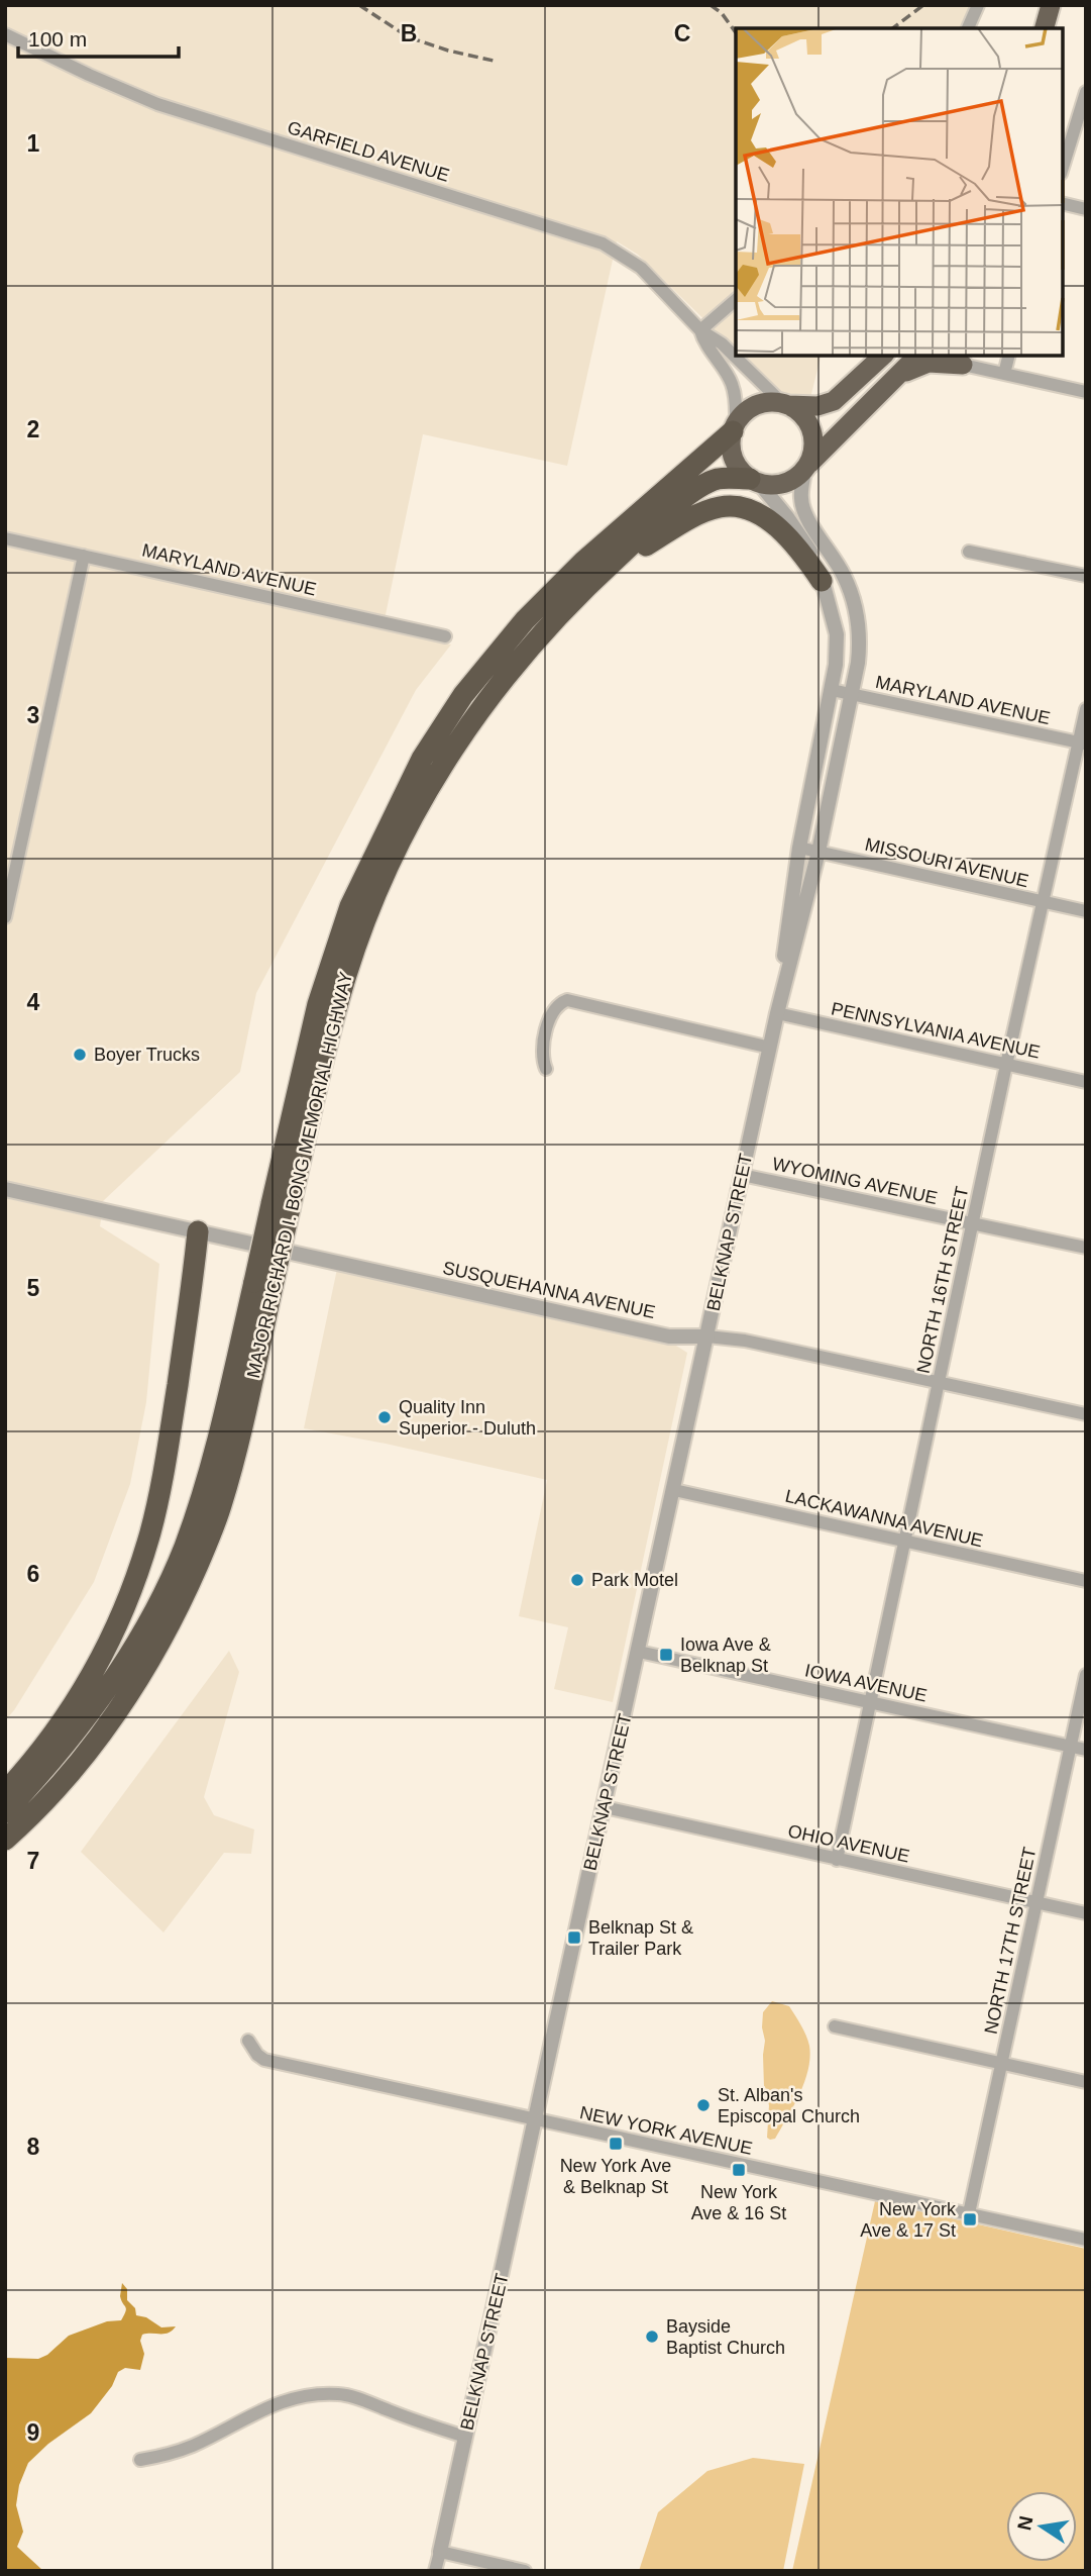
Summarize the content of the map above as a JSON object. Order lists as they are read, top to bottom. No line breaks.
{"streets":{"highway":["MAJOR RICHARD I. BONG MEMORIAL HIGHWAY"],"street":["GARFIELD AVENUE","MARYLAND AVENUE","MISSOURI AVENUE","PENNSYLVANIA AVENUE","WYOMING AVENUE","BELKNAP STREET","NORTH 16TH STREET","SUSQUEHANNA AVENUE","LACKAWANNA AVENUE","IOWA AVENUE","OHIO AVENUE","NORTH 17TH STREET","NEW YORK AVENUE"]},"crossings":[["GARFIELD AVENUE","MAJOR RICHARD I. BONG MEMORIAL HIGHWAY"],["GARFIELD AVENUE","BELKNAP STREET"],["MARYLAND AVENUE","BELKNAP STREET"],["MARYLAND AVENUE","NORTH 16TH STREET"],["MISSOURI AVENUE","BELKNAP STREET"],["MISSOURI AVENUE","NORTH 16TH STREET"],["PENNSYLVANIA AVENUE","BELKNAP STREET"],["PENNSYLVANIA AVENUE","NORTH 16TH STREET"],["MAJOR RICHARD I. BONG MEMORIAL HIGHWAY","BELKNAP STREET"],["WYOMING AVENUE","BELKNAP STREET"],["WYOMING AVENUE","NORTH 16TH STREET"],["BELKNAP STREET","SUSQUEHANNA AVENUE"],["BELKNAP STREET","LACKAWANNA AVENUE"],["BELKNAP STREET","IOWA AVENUE"],["BELKNAP STREET","OHIO AVENUE"],["BELKNAP STREET","NEW YORK AVENUE"],["NORTH 16TH STREET","SUSQUEHANNA AVENUE"],["NORTH 16TH STREET","LACKAWANNA AVENUE"],["NORTH 16TH STREET","IOWA AVENUE"],["NORTH 16TH STREET","OHIO AVENUE"],["IOWA AVENUE","NORTH 17TH STREET"],["OHIO AVENUE","NORTH 17TH STREET"],["NORTH 17TH STREET","NEW YORK AVENUE"]],"places":{"other":["Boyer Trucks","Quality Inn Superior - Duluth","Park Motel","St. Alban's Episcopal Church","Bayside Baptist Church"],"transit":["Iowa Ave & Belknap St","Belknap St & Trailer Park","New York Ave & Belknap St","New York Ave & 16 St","New York Ave & 17 St"]},"scale_bar":"100 m","north":"left","grid":{"columns":["B","C"],"rows":["1","2","3","4","5","6","7","8","9"]}}
